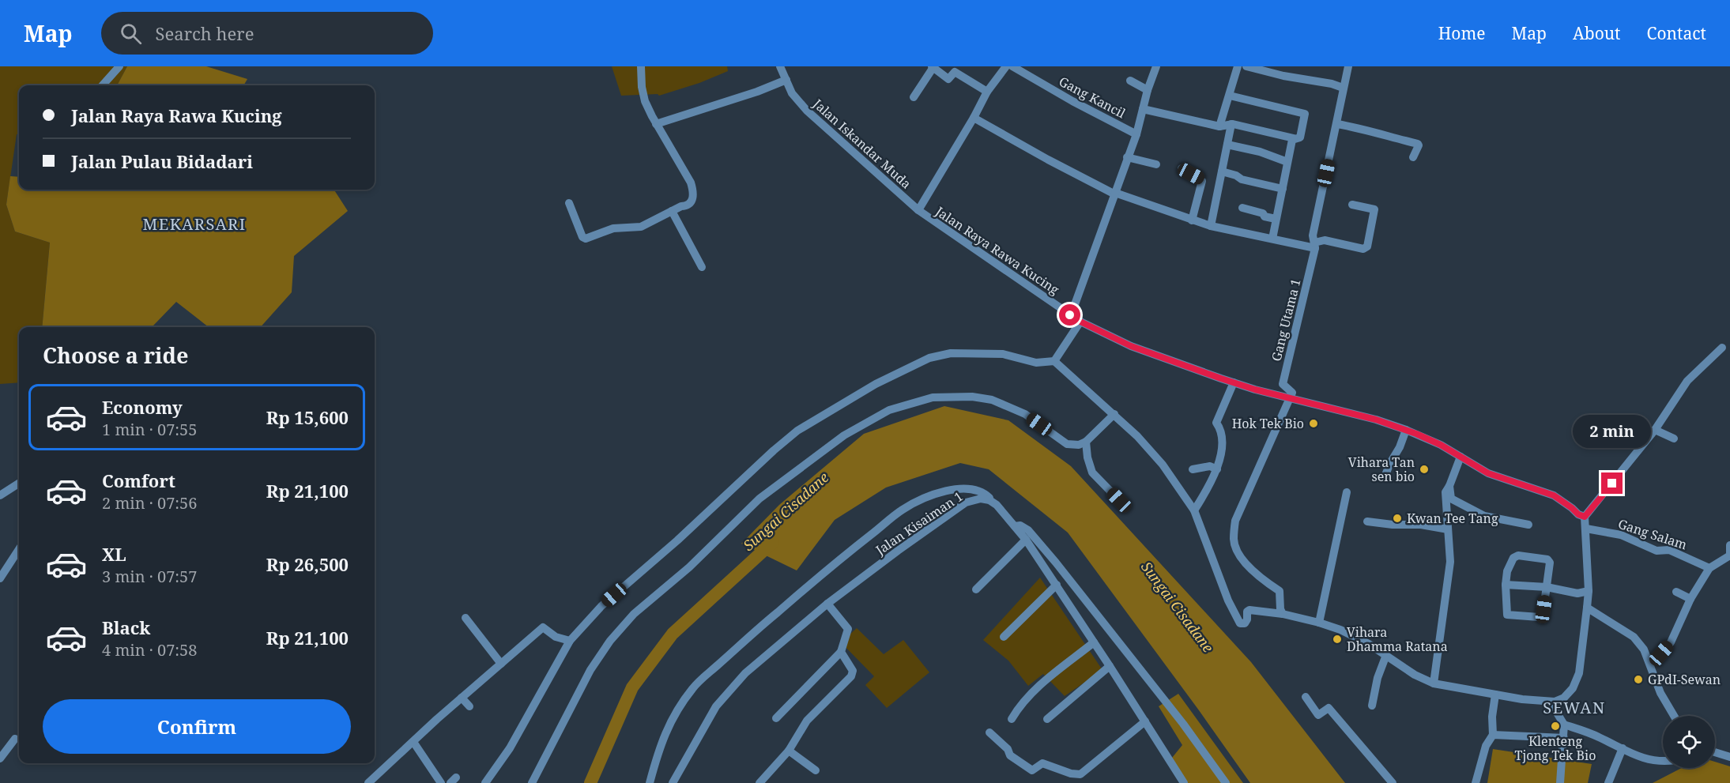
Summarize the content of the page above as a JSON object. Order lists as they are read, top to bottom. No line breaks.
{"streets":{"street":["Gang Kancil","Jalan Iskandar Muda","Jalan Raya Rawa Kucing","Gang Utama 1","Jalan Kisaiman 1","Gang Salam"]},"crossings":[["Jalan Iskandar Muda","Jalan Raya Rawa Kucing"],["Jalan Raya Rawa Kucing","Gang Utama 1"]],"districts":["MEKARSARI","SEWAN"],"water":["Sungai Cisadane"],"places":["Hok Tek Bio","Vihara Tan sen bio","Kwan Tee Tang","Vihara Dhamma Ratana","GPdI-Sewan","Klenteng Tjong Tek Bio"],"page":{"header":"Map","search":"Search here","nav":["Home","Map","About","Contact"],"banner":["Jalan Raya Rawa Kucing","Jalan Pulau Bidadari"],"heading":"Choose a ride","list":[{"name":"Economy","note":"1 min · 07:55","value":"Rp 15,600"},{"name":"Comfort","note":"2 min · 07:56","value":"Rp 21,100"},{"name":"XL","note":"3 min · 07:57","value":"Rp 26,500"},{"name":"Black","note":"4 min · 07:58","value":"Rp 21,100"}],"bubble":"2 min","buttons":"Confirm"}}
